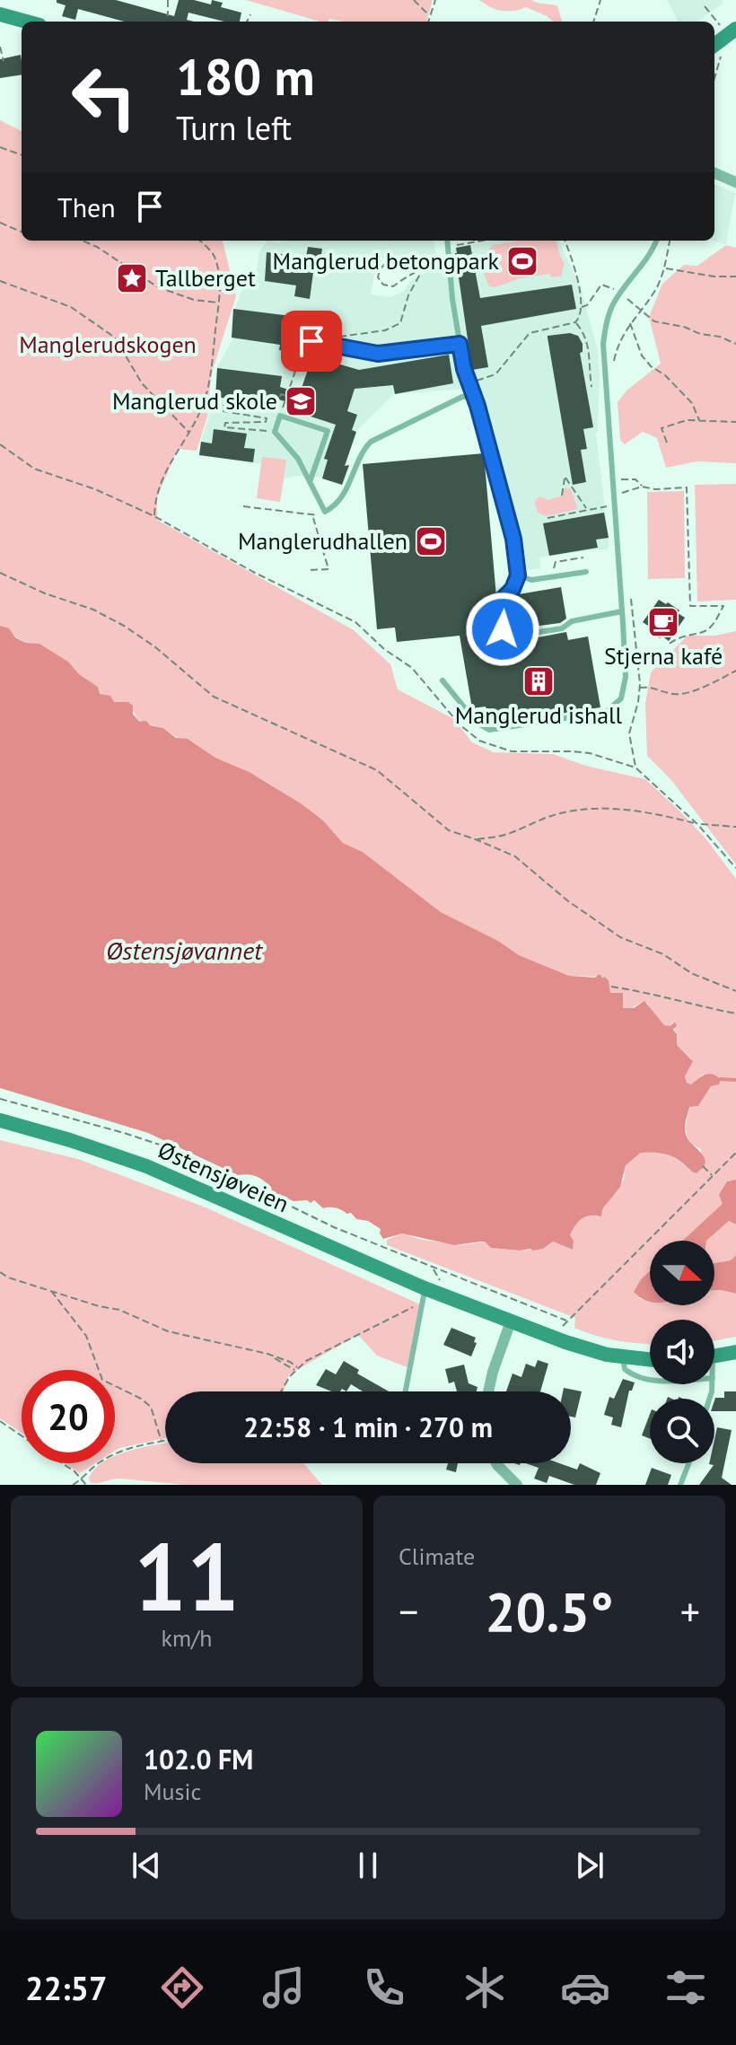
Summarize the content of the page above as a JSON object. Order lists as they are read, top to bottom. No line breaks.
{"streets":{"main road":["Østensjøveien"]},"water":["Østensjøvannet"],"parks":["Manglerudskogen"],"places":{"sports":["Manglerud betongpark","Manglerudhallen"],"place":["Tallberget"],"school or university":["Manglerud skole"],"cafe":["Stjerna kafé"],"building":["Manglerud ishall"]},"north":"right","page":{"turn":["180 m","Turn left"],"then":"Then","limit":"20","trip":"22:58 · 1 min · 270 m","tile":[["11","km/h"],"Climate"],"heat":["−","20.5°","+"],"song":["102.0 FM","Music"],"tabs":"22:57"}}
